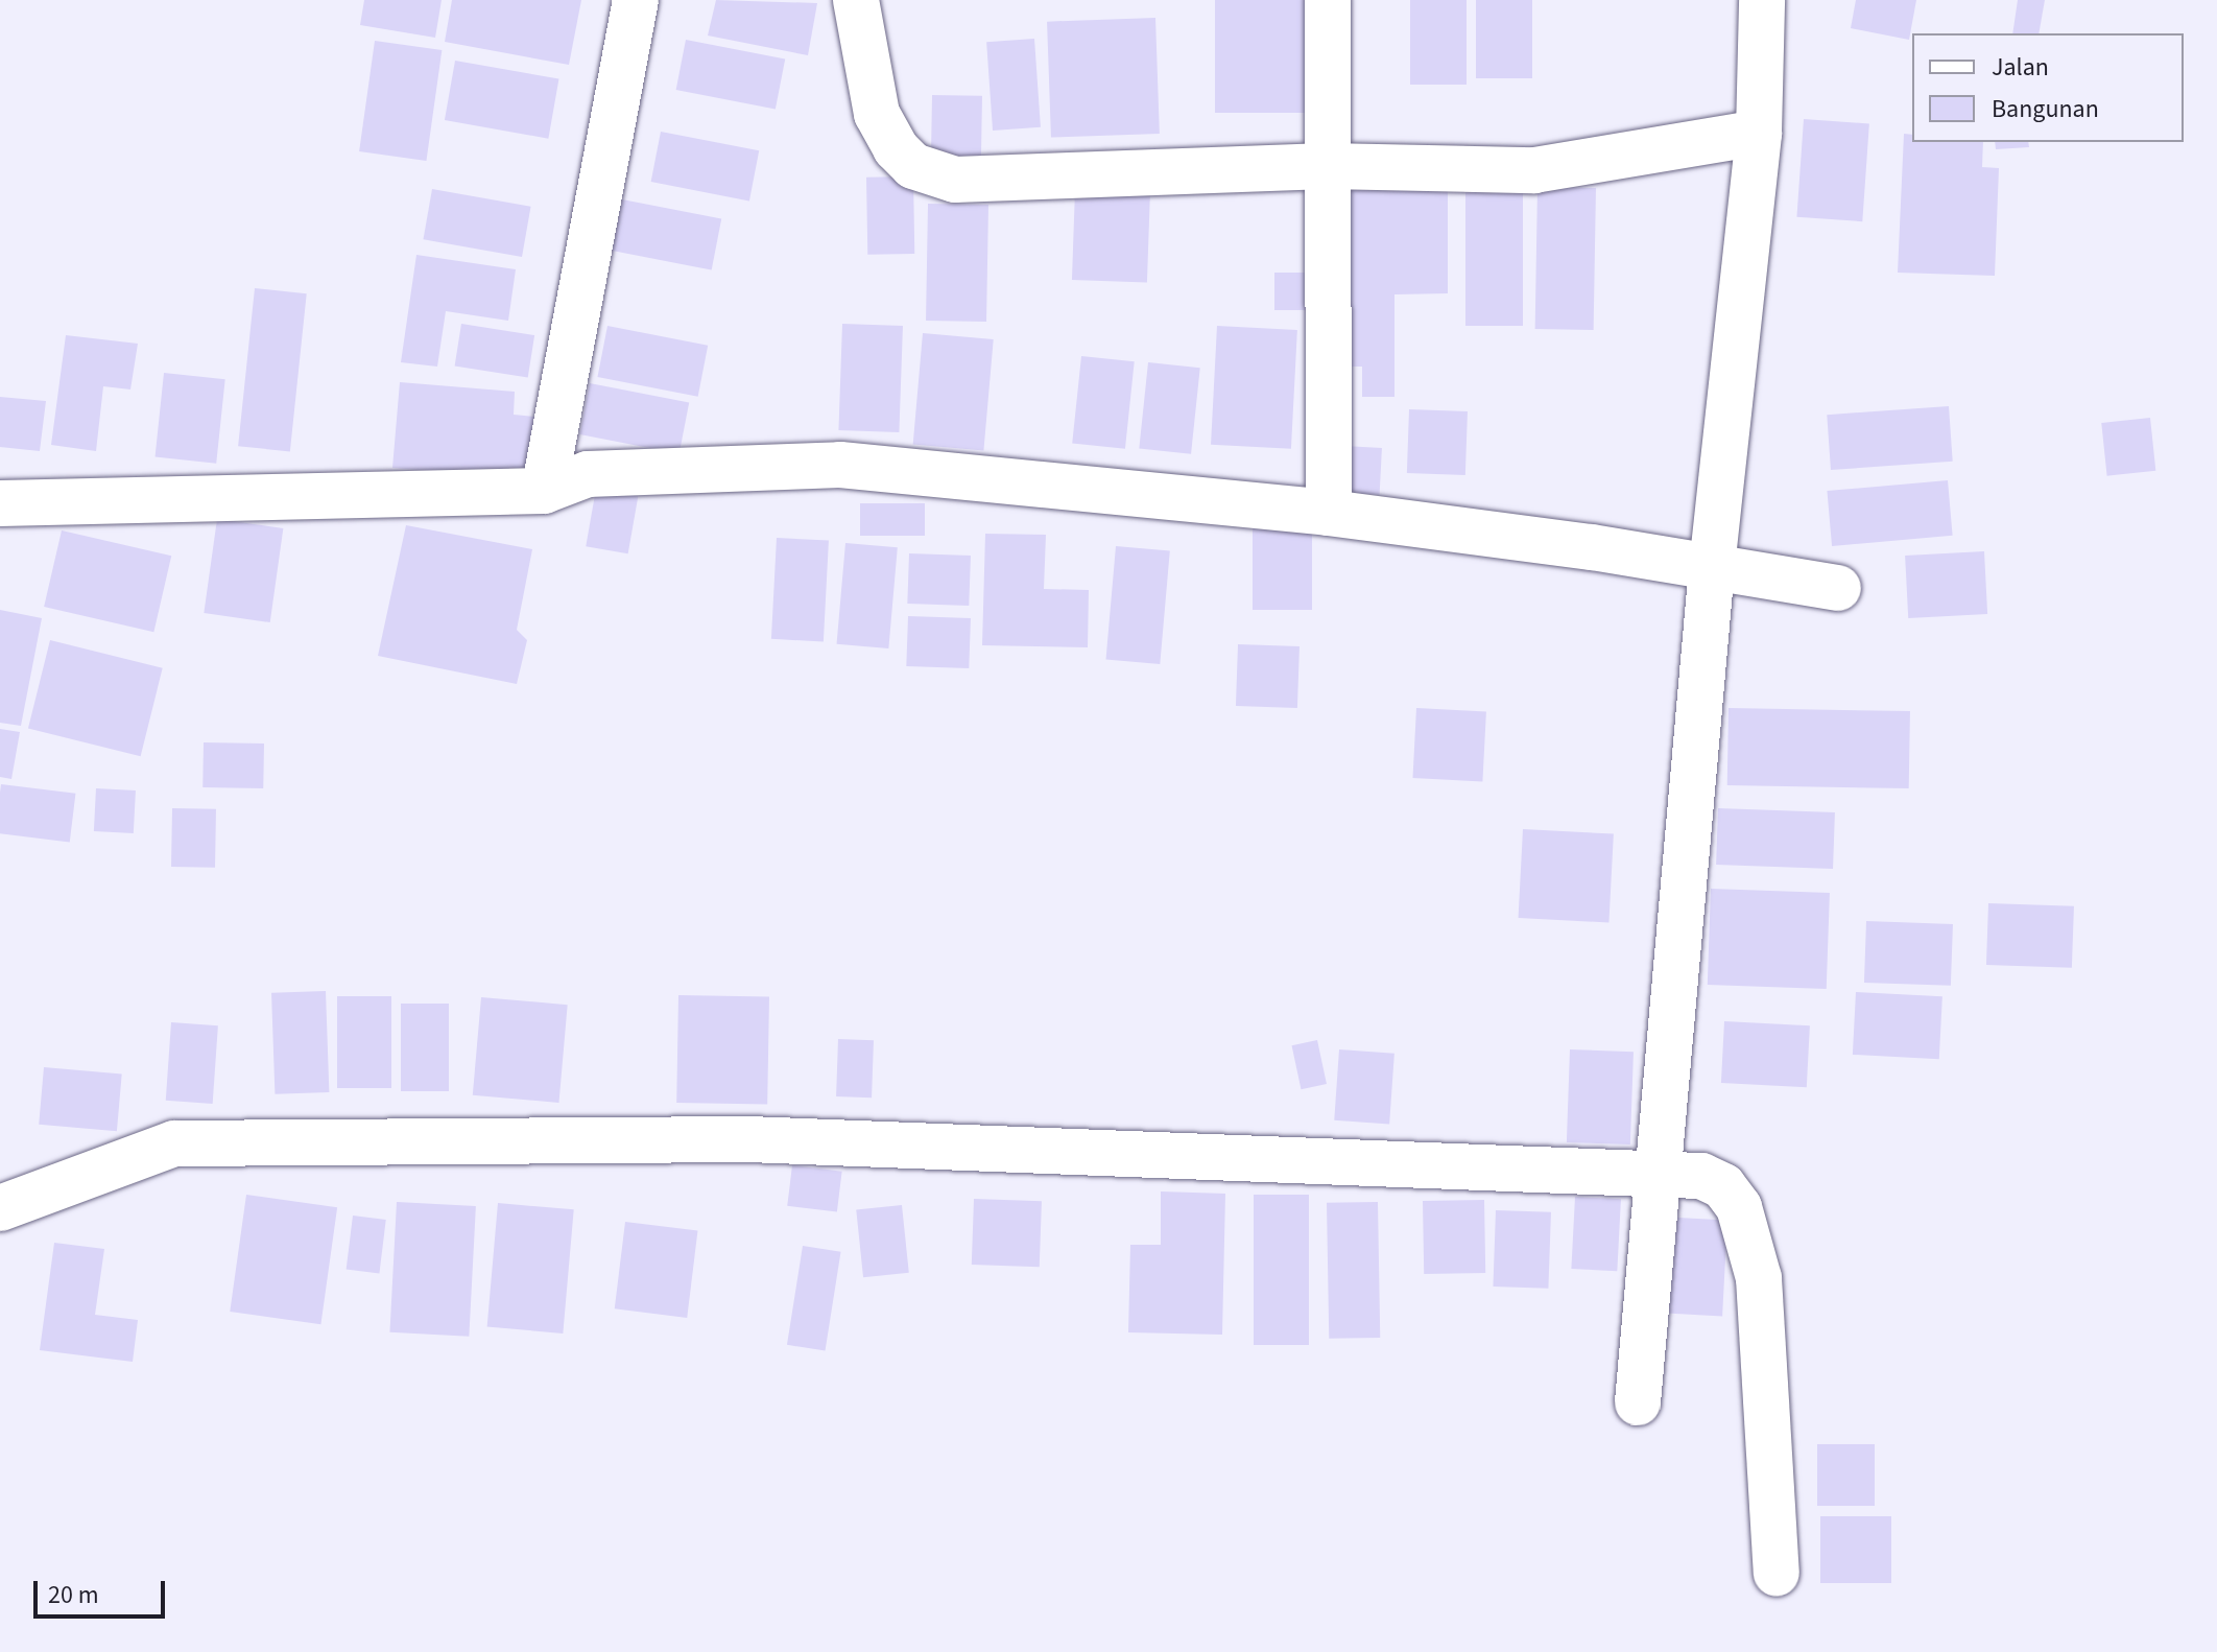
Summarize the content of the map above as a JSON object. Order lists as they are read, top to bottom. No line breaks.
{"legend":["Jalan","Bangunan"],"scale_bar":"20 m"}
